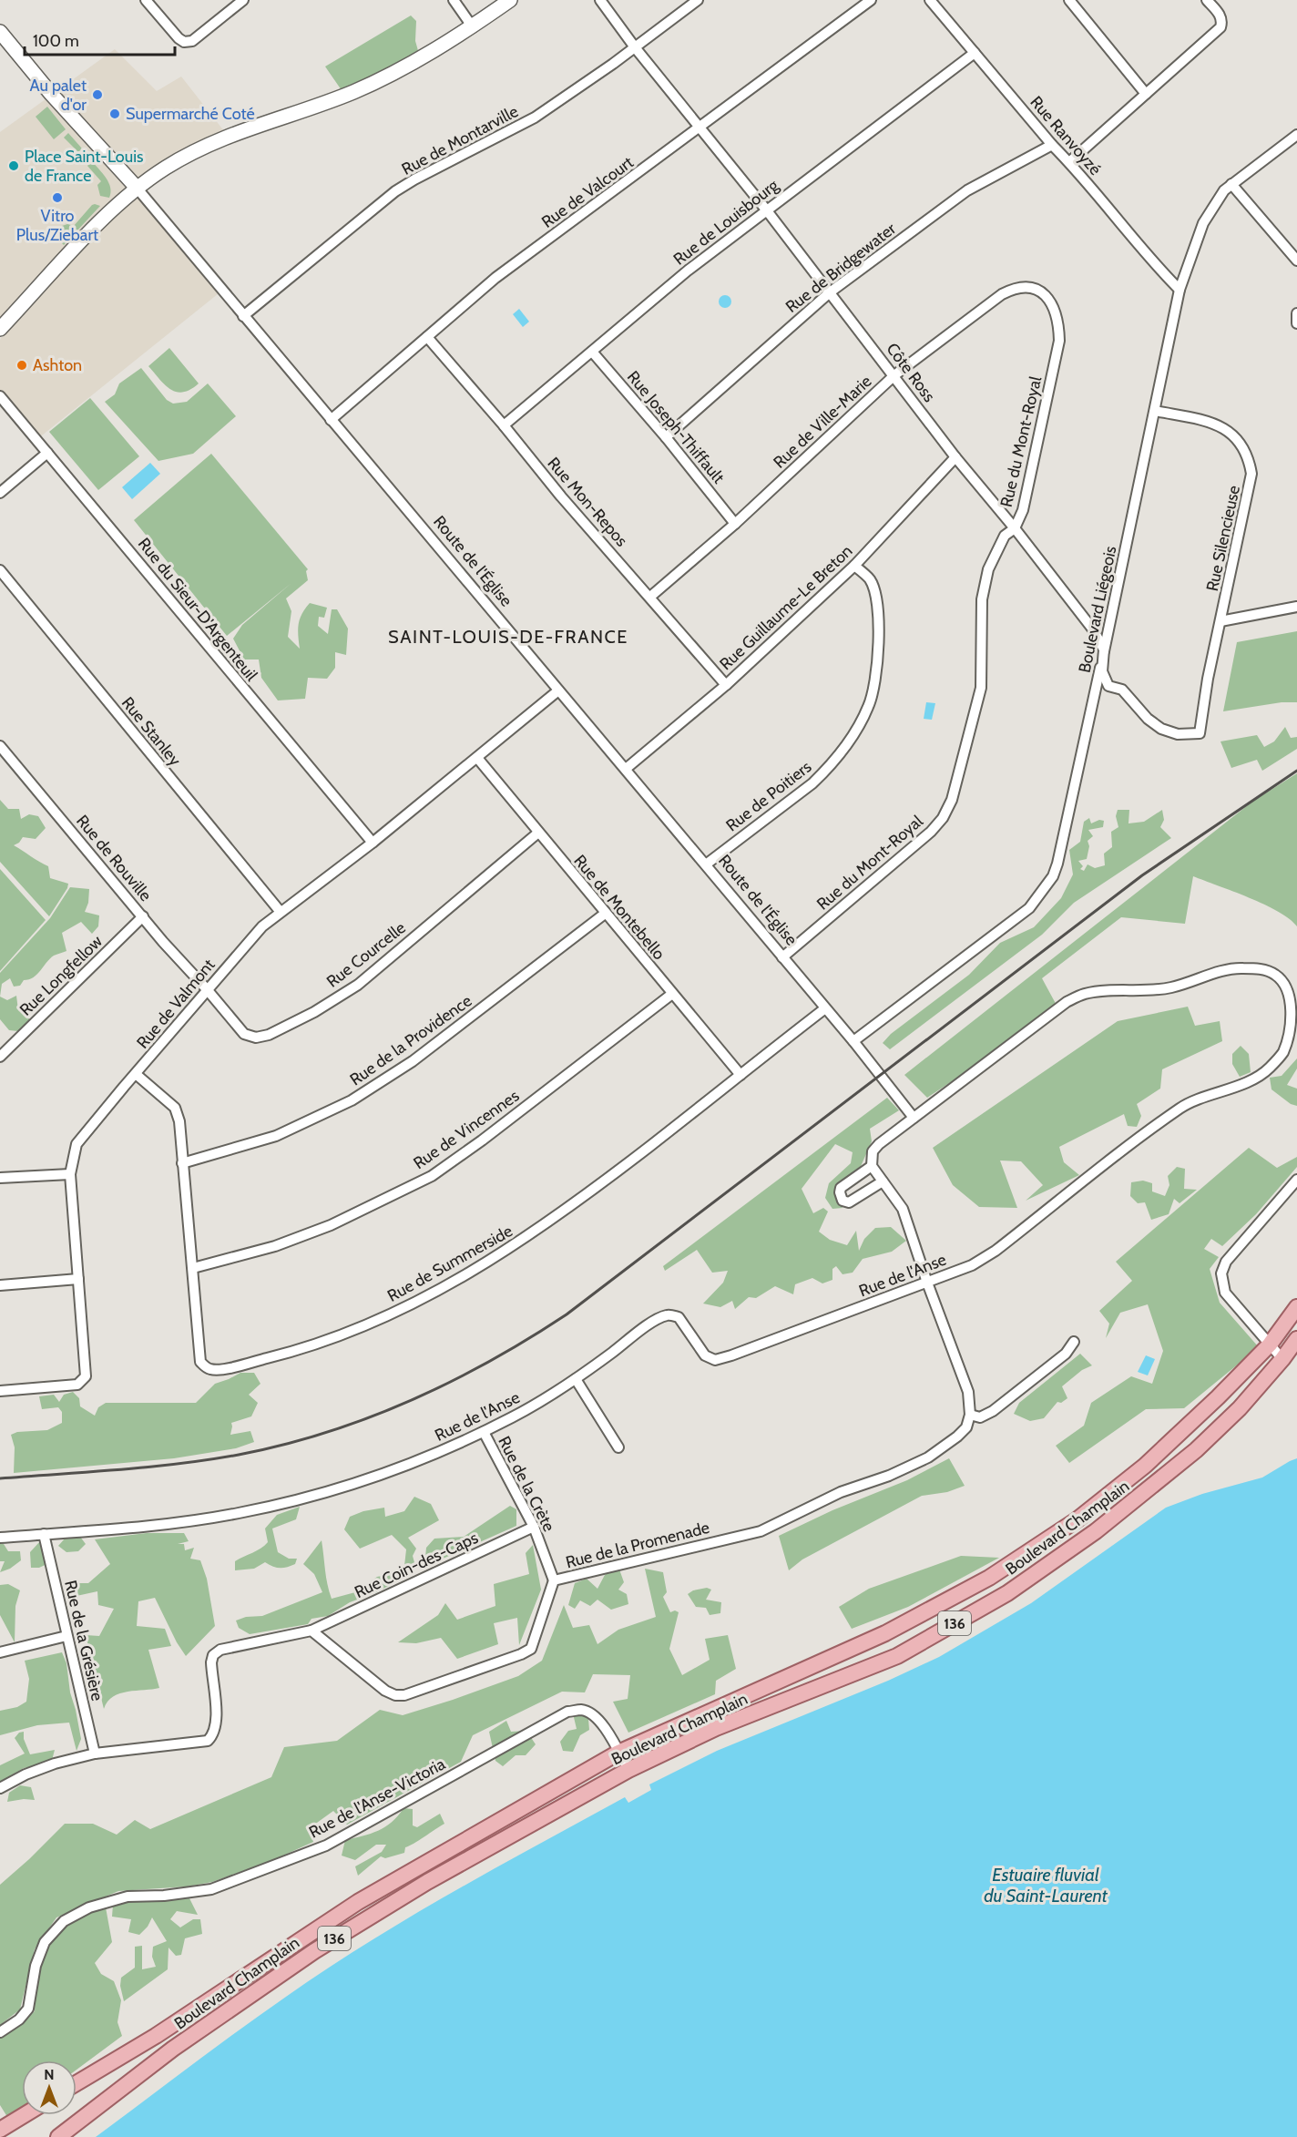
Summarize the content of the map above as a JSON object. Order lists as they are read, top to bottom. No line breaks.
{"streets":{"main road":["Boulevard Champlain","136"],"street":["Rue Ranvoyzé","Rue de Montarville","Rue de Valcourt","Rue de Louisbourg","Rue de Bridgewater","Côte Ross","Rue de Ville-Marie","Rue Joseph-Thiffault","Rue du Mont-Royal","Rue Mon-Repos","Rue Silencieuse","Route de l'Église","Rue Guillaume-Le Breton","Rue du Sieur-D'Argenteuil","Boulevard Liégeois","Rue Stanley","Rue de Poitiers","Rue de Rouville","Rue de Montebello","Rue Courcelle","Rue Longfellow","Rue de Valmont","Rue de la Providence","Rue de Vincennes","Rue de Summerside","Rue de l'Anse","Rue de la Crète","Rue de la Promenade","Rue Coin-des-Caps","Rue de la Grésière","Rue de l'Anse-Victoria"]},"crossings":[["Rue Ranvoyzé","Rue de Louisbourg"],["Rue Ranvoyzé","Rue de Bridgewater"],["Rue Ranvoyzé","Boulevard Liégeois"],["Rue de Montarville","Côte Ross"],["Rue de Montarville","Route de l'Église"],["Rue de Valcourt","Côte Ross"],["Rue de Valcourt","Rue Mon-Repos"],["Rue de Valcourt","Route de l'Église"],["Rue de Louisbourg","Côte Ross"],["Rue de Louisbourg","Rue Joseph-Thiffault"],["Rue de Louisbourg","Rue Mon-Repos"],["Rue de Bridgewater","Côte Ross"],["Rue de Bridgewater","Rue Joseph-Thiffault"],["Côte Ross","Rue de Ville-Marie"],["Côte Ross","Rue du Mont-Royal"],["Côte Ross","Rue Silencieuse"],["Côte Ross","Rue Guillaume-Le Breton"],["Côte Ross","Boulevard Liégeois"],["Rue de Ville-Marie","Rue Joseph-Thiffault"],["Rue de Ville-Marie","Rue du Mont-Royal"],["Rue de Ville-Marie","Rue Mon-Repos"],["Rue du Mont-Royal","Route de l'Église"],["Rue Mon-Repos","Rue Guillaume-Le Breton"],["Rue Silencieuse","Boulevard Liégeois"],["Route de l'Église","Rue Guillaume-Le Breton"],["Route de l'Église","Boulevard Liégeois"],["Route de l'Église","Rue de Poitiers"],["Route de l'Église","Rue de Valmont"],["Route de l'Église","Rue de Summerside"],["Route de l'Église","Rue de l'Anse"],["Rue Guillaume-Le Breton","Rue de Poitiers"],["Rue du Sieur-D'Argenteuil","Rue de Valmont"],["Rue Stanley","Rue de Valmont"],["Rue de Rouville","Rue Courcelle"],["Rue de Rouville","Rue Longfellow"],["Rue de Rouville","Rue de Valmont"],["Rue de Montebello","Rue Courcelle"],["Rue de Montebello","Rue de Valmont"],["Rue de Montebello","Rue de la Providence"],["Rue de Montebello","Rue de Vincennes"],["Rue de Montebello","Rue de Summerside"],["Rue Courcelle","Rue de Valmont"],["Rue de Valmont","Rue de Summerside"],["Rue de la Providence","Rue de Summerside"],["Rue de Vincennes","Rue de Summerside"],["Rue de l'Anse","Rue de la Crète"],["Rue de l'Anse","Rue de la Grésière"],["Rue de la Crète","Rue de la Promenade"],["Rue de la Crète","Rue Coin-des-Caps"],["Boulevard Champlain","Rue de l'Anse-Victoria"],["Rue de la Promenade","Rue Coin-des-Caps"]],"districts":["SAINT-LOUIS-DE-FRANCE"],"water":["Estuaire fluvial du Saint-Laurent"],"places":["Au palet d'or","Supermarché Coté","Place Saint-Louis de France","Vitro Plus/Ziebart","Ashton"],"scale_bar":"100 m","north":"top"}
